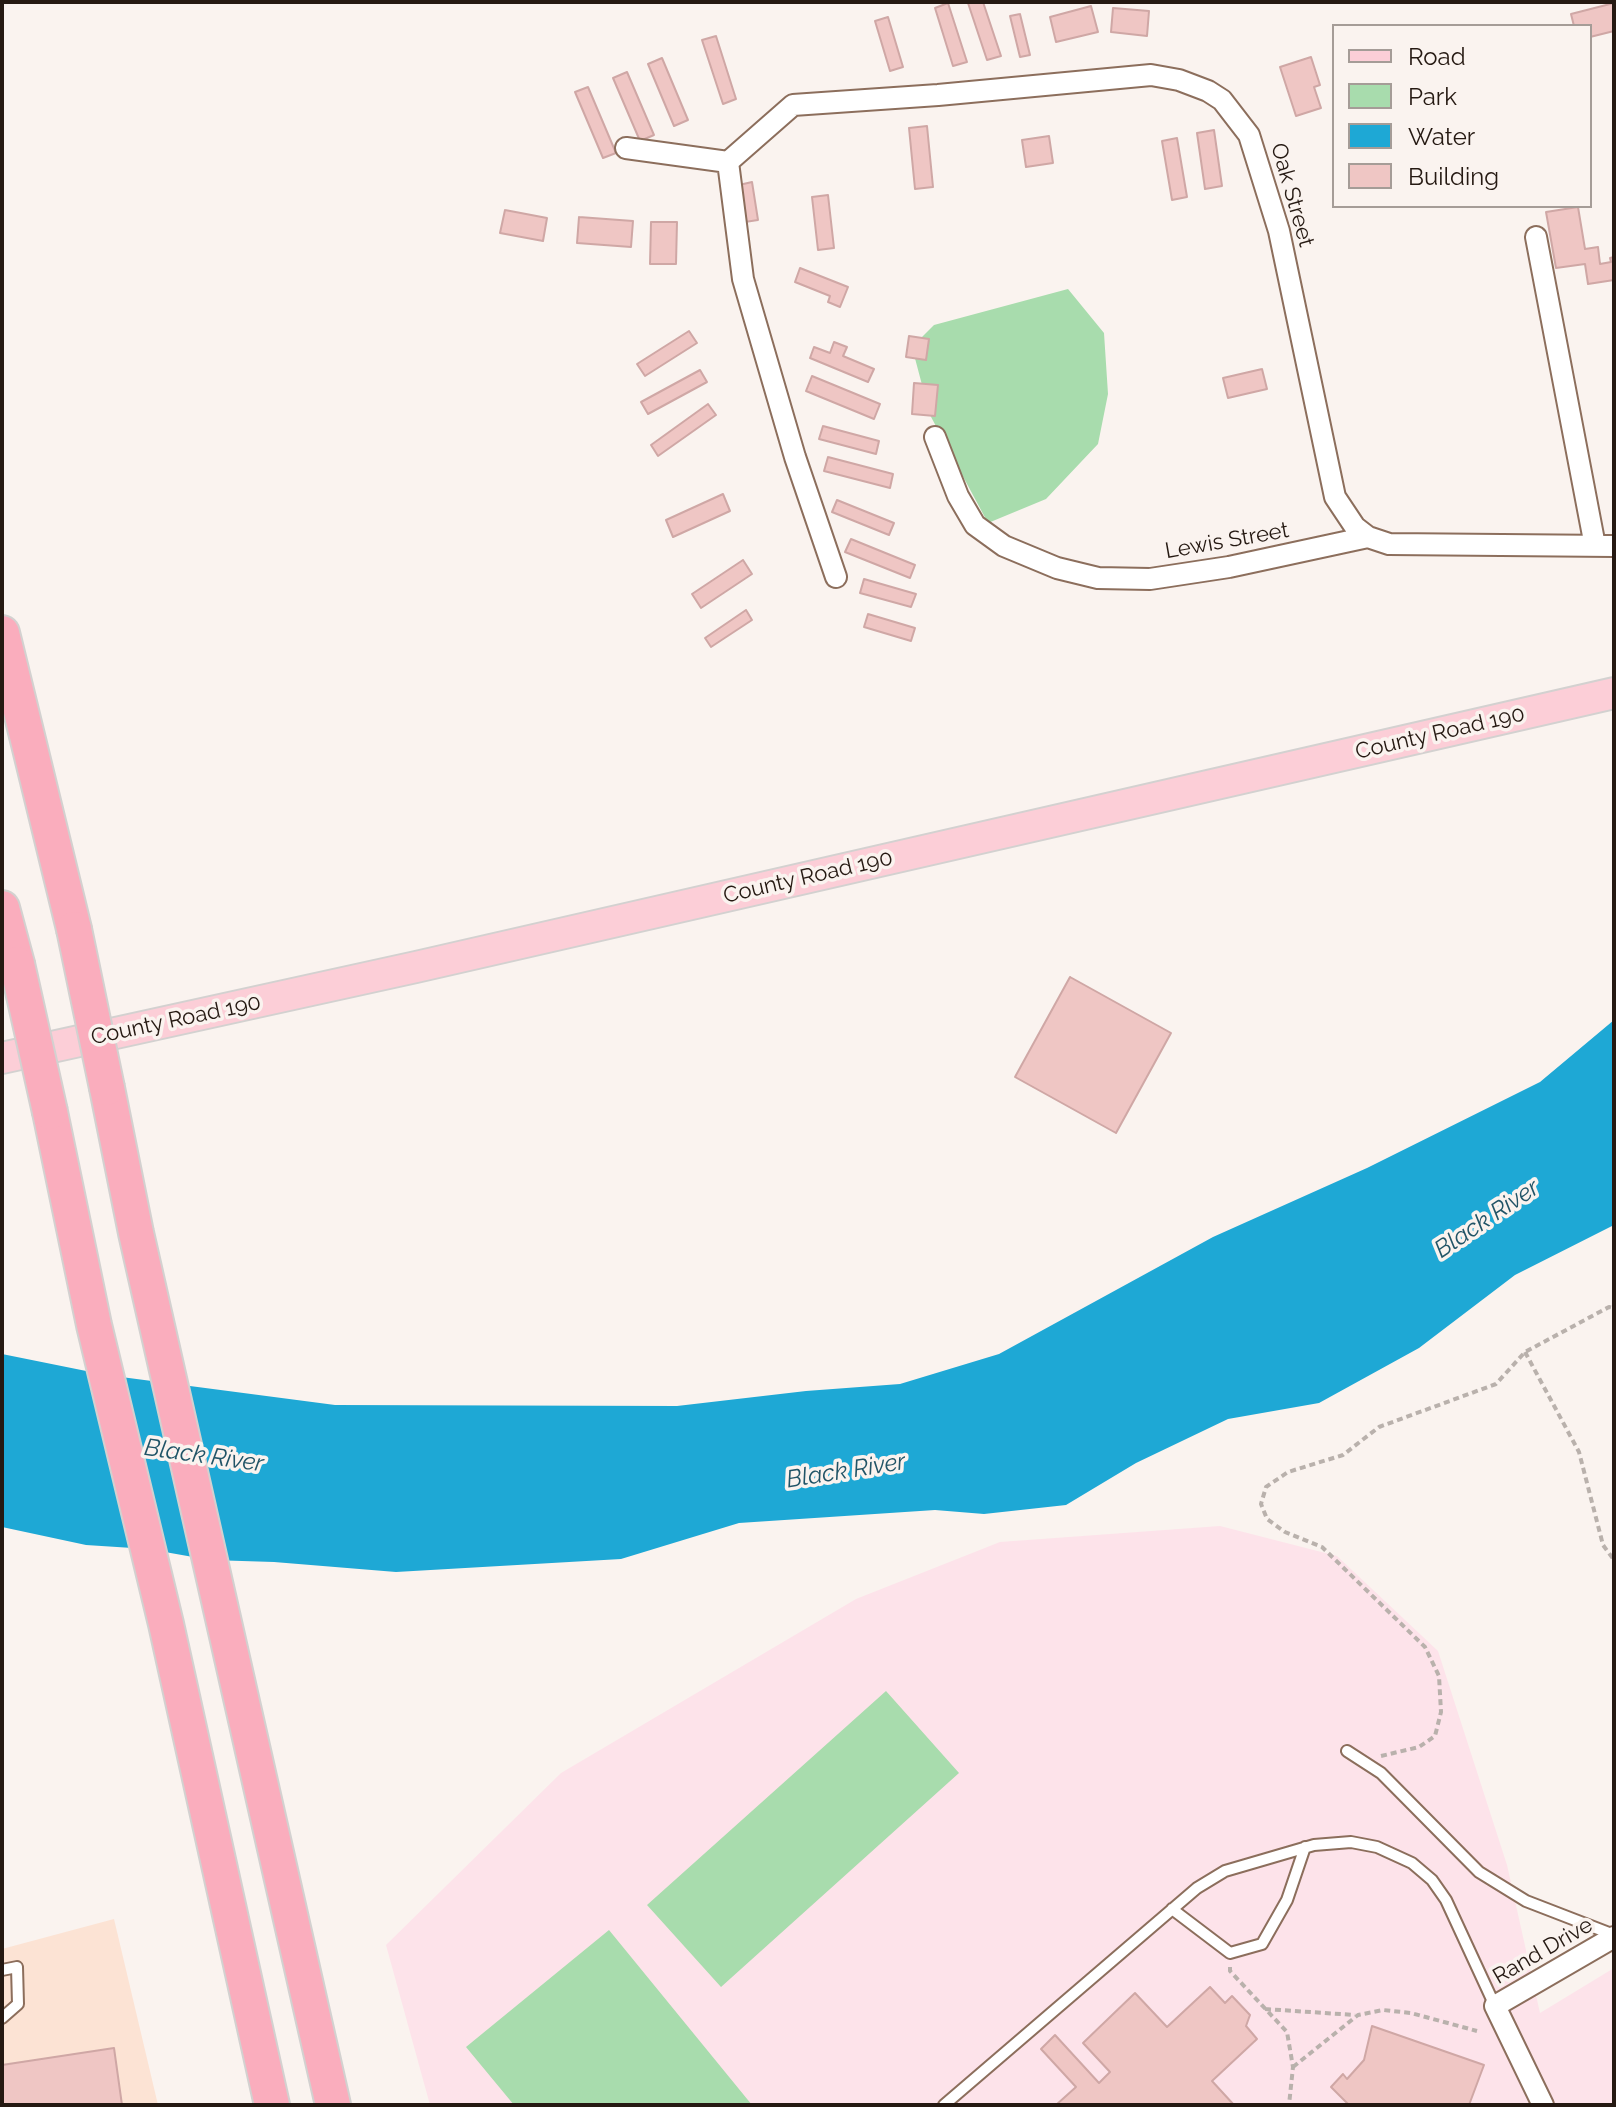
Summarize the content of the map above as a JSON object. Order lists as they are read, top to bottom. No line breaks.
{"streets":{"main road":["County Road 190"],"street":["Oak Street","Lewis Street","Rand Drive"]},"crossings":[["Oak Street","Lewis Street"]],"water":["Black River"],"legend":["Road","Park","Water","Building"]}
